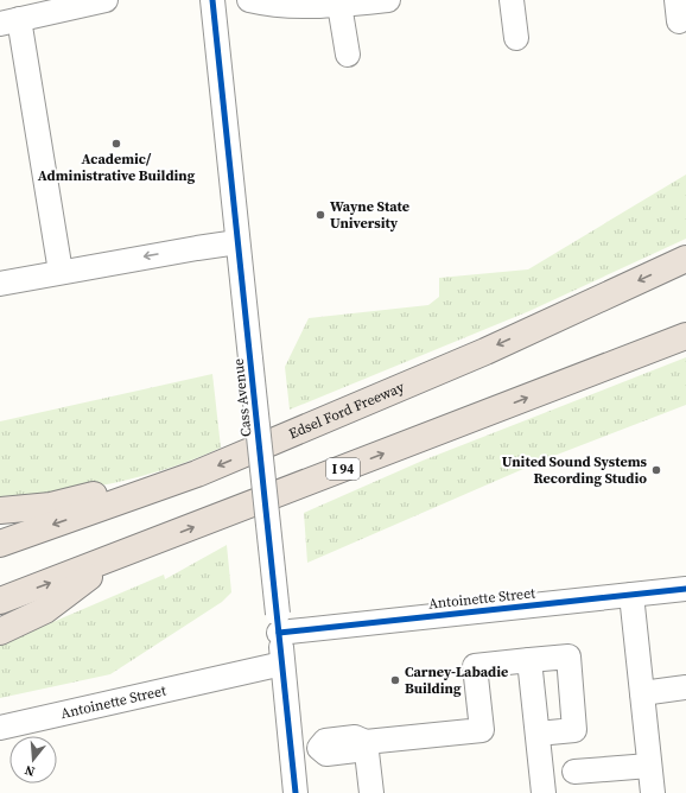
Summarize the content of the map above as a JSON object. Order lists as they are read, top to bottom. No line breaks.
{"streets":{"highway":["Edsel Ford Freeway","I 94"],"street":["Cass Avenue","Antoinette Street"]},"crossings":[["Cass Avenue","Antoinette Street"]],"places":["Academic/ Administrative Building","Wayne State University","United Sound Systems Recording Studio","Carney-Labadie Building"],"north":"bottom"}
